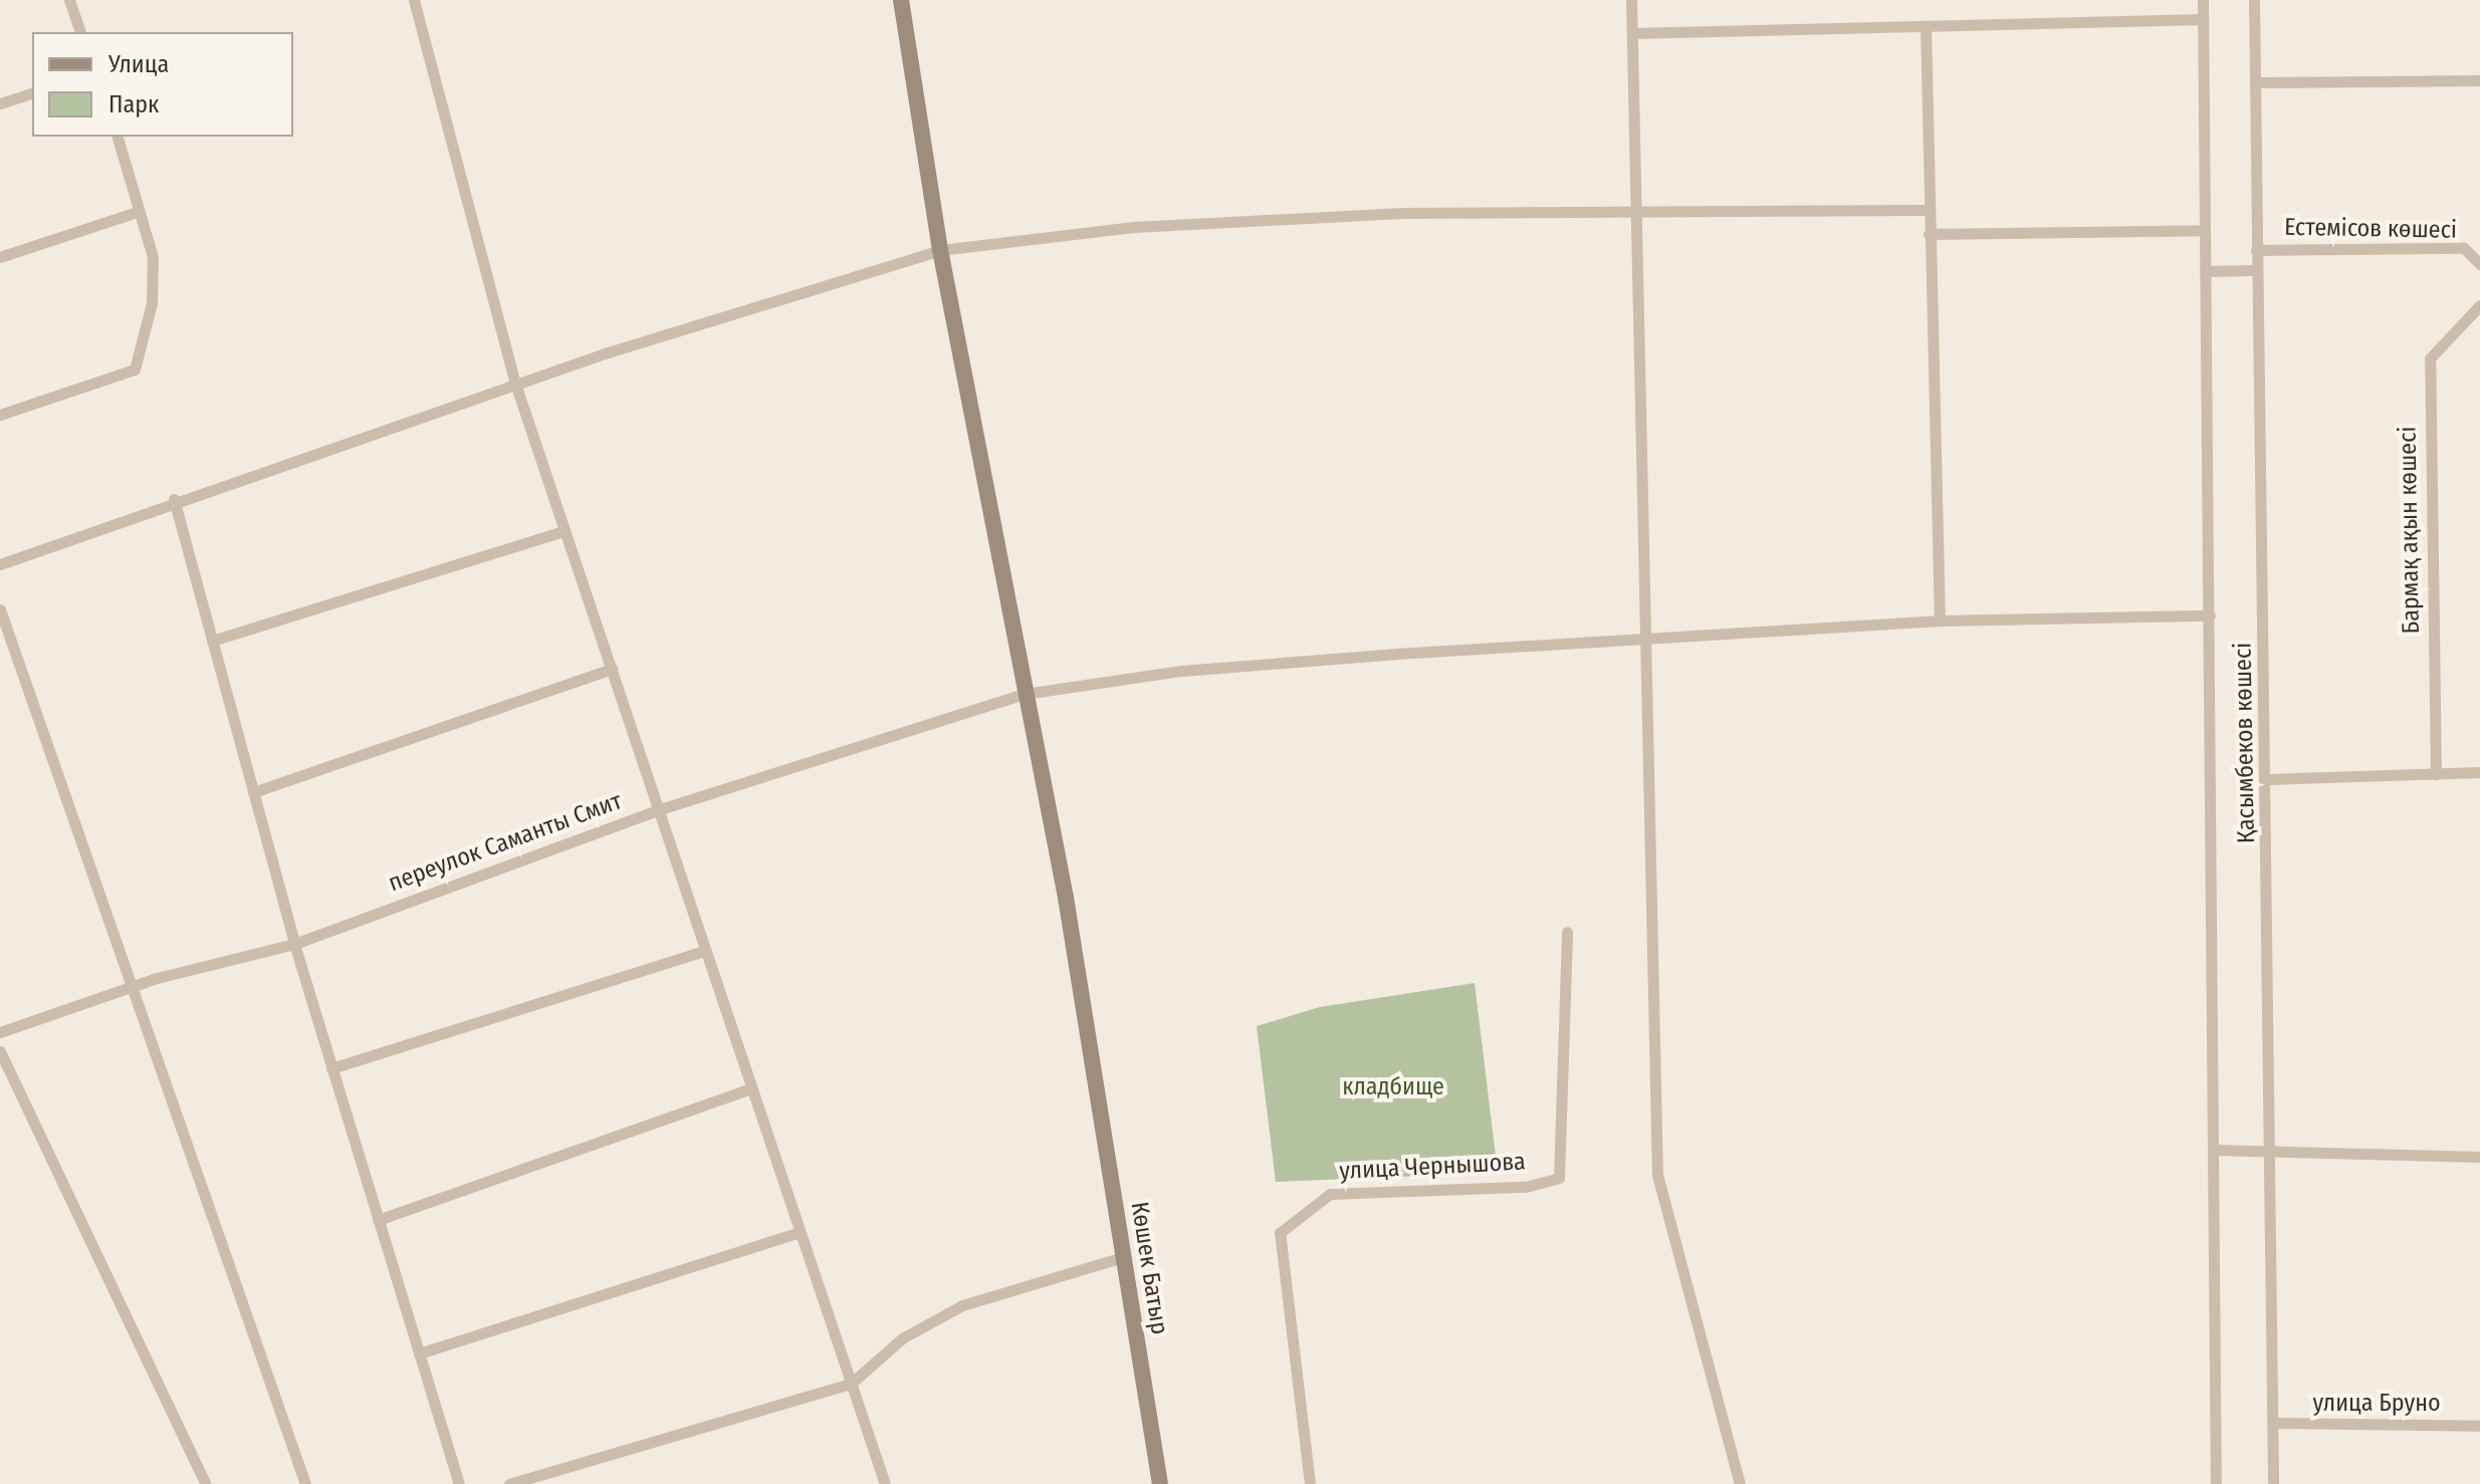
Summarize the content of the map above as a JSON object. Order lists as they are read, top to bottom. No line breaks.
{"streets":{"street":["Естемісов көшесі","Бармақ ақын көшесі","Қасымбеков көшесі","переулок Саманты Смит","улица Чернышова","Көшек Батыр","улица Бруно"]},"crossings":[["Естемісов көшесі","Қасымбеков көшесі"],["Қасымбеков көшесі","улица Бруно"],["переулок Саманты Смит","Көшек Батыр"]],"parks":["кладбище"],"legend":["Улица","Парк"]}
